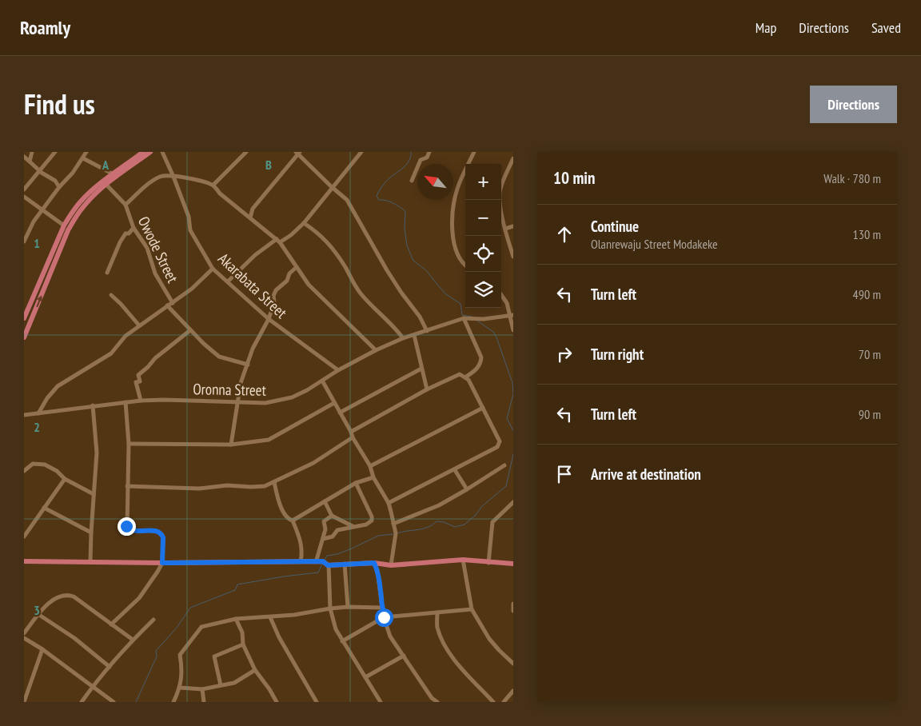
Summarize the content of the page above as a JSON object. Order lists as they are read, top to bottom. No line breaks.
{"streets":{"street":["Owode Street","Akarabata Street","Oronna Street"]},"crossings":[["Owode Street","Akarabata Street"],["Akarabata Street","Oronna Street"]],"north":"top left","page":{"header":"Roamly","nav":["Map","Directions","Saved"],"title":"Find us","buttons":"Directions","heading":["10 min","Walk · 780 m"],"map_buttons":["+","−"],"list":[["Continue","Olanrewaju Street Modakeke","130 m"],["Turn left","490 m"],["Turn right","70 m"],["Turn left","90 m"],"Arrive at destination"]},"grid":{"columns":["A","B"],"rows":["1","2","3"]}}
